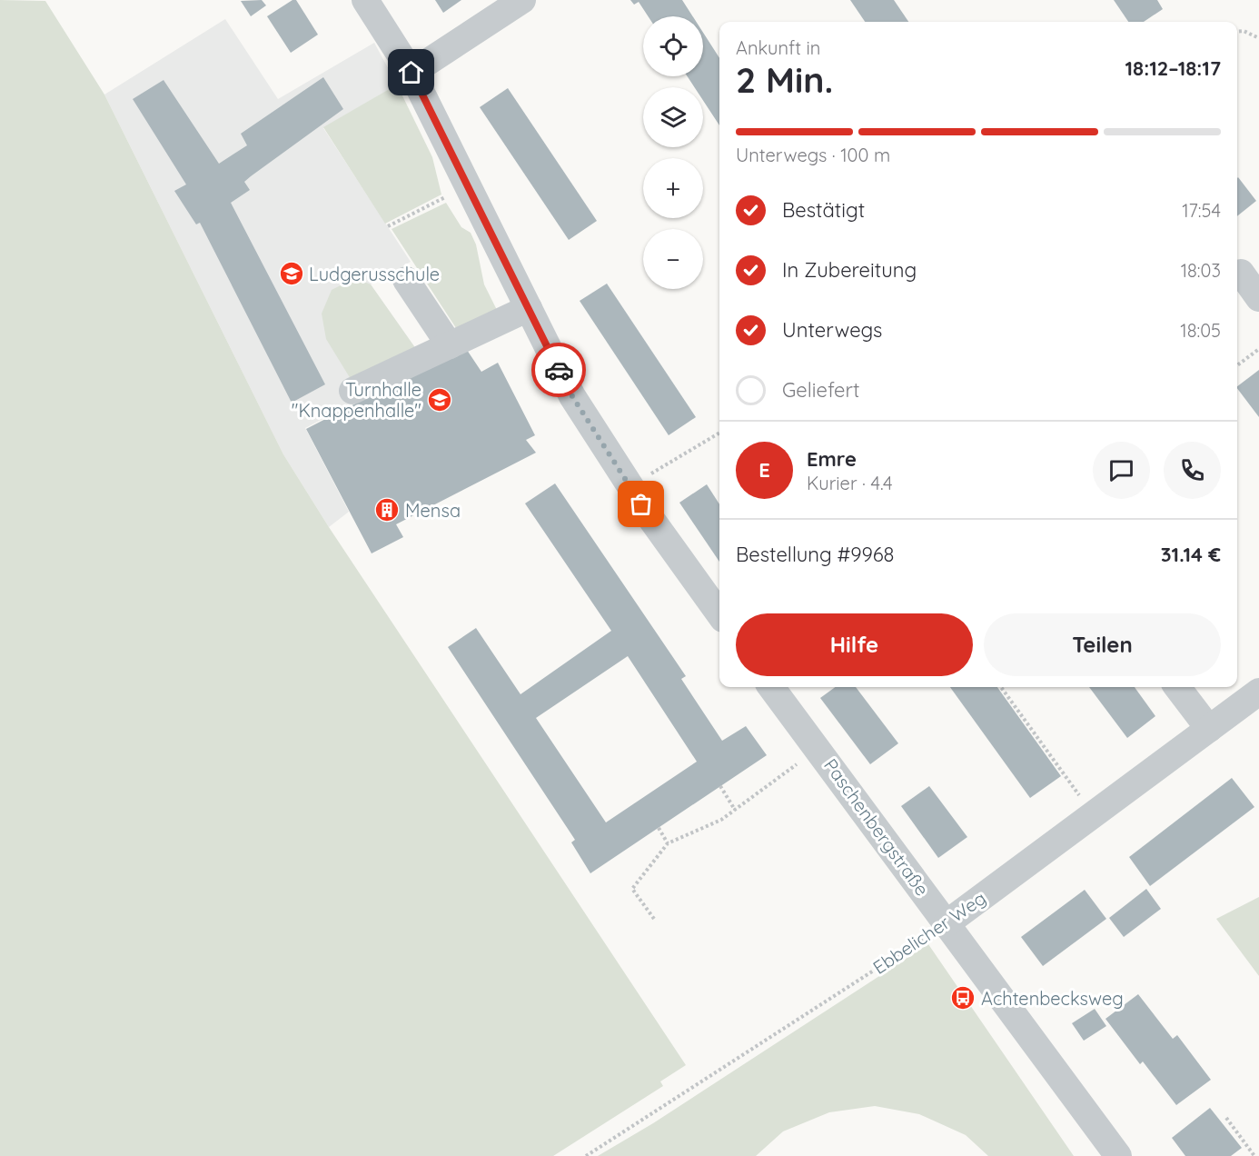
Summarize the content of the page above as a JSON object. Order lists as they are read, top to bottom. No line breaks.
{"streets":{"street":["Paschenbergstraße","Ebbelicher Weg"]},"crossings":[["Paschenbergstraße","Ebbelicher Weg"]],"places":{"school or university":["Ludgerusschule","Turnhalle \"Knappenhalle\""],"building":["Mensa"],"bus stop":["Achtenbecksweg"]},"page":{"map_buttons":["+","−"],"heading":["2 Min.","Ankunft in","18:12–18:17"],"panel":["Emre","Kurier · 4.4","Bestellung #9968","31.14 €"],"bar":"Unterwegs · 100 m","list":[["Bestätigt","17:54"],["In Zubereitung","18:03"],["Unterwegs","18:05"],"Geliefert"],"round":"E","buttons":["Hilfe","Teilen"]}}
